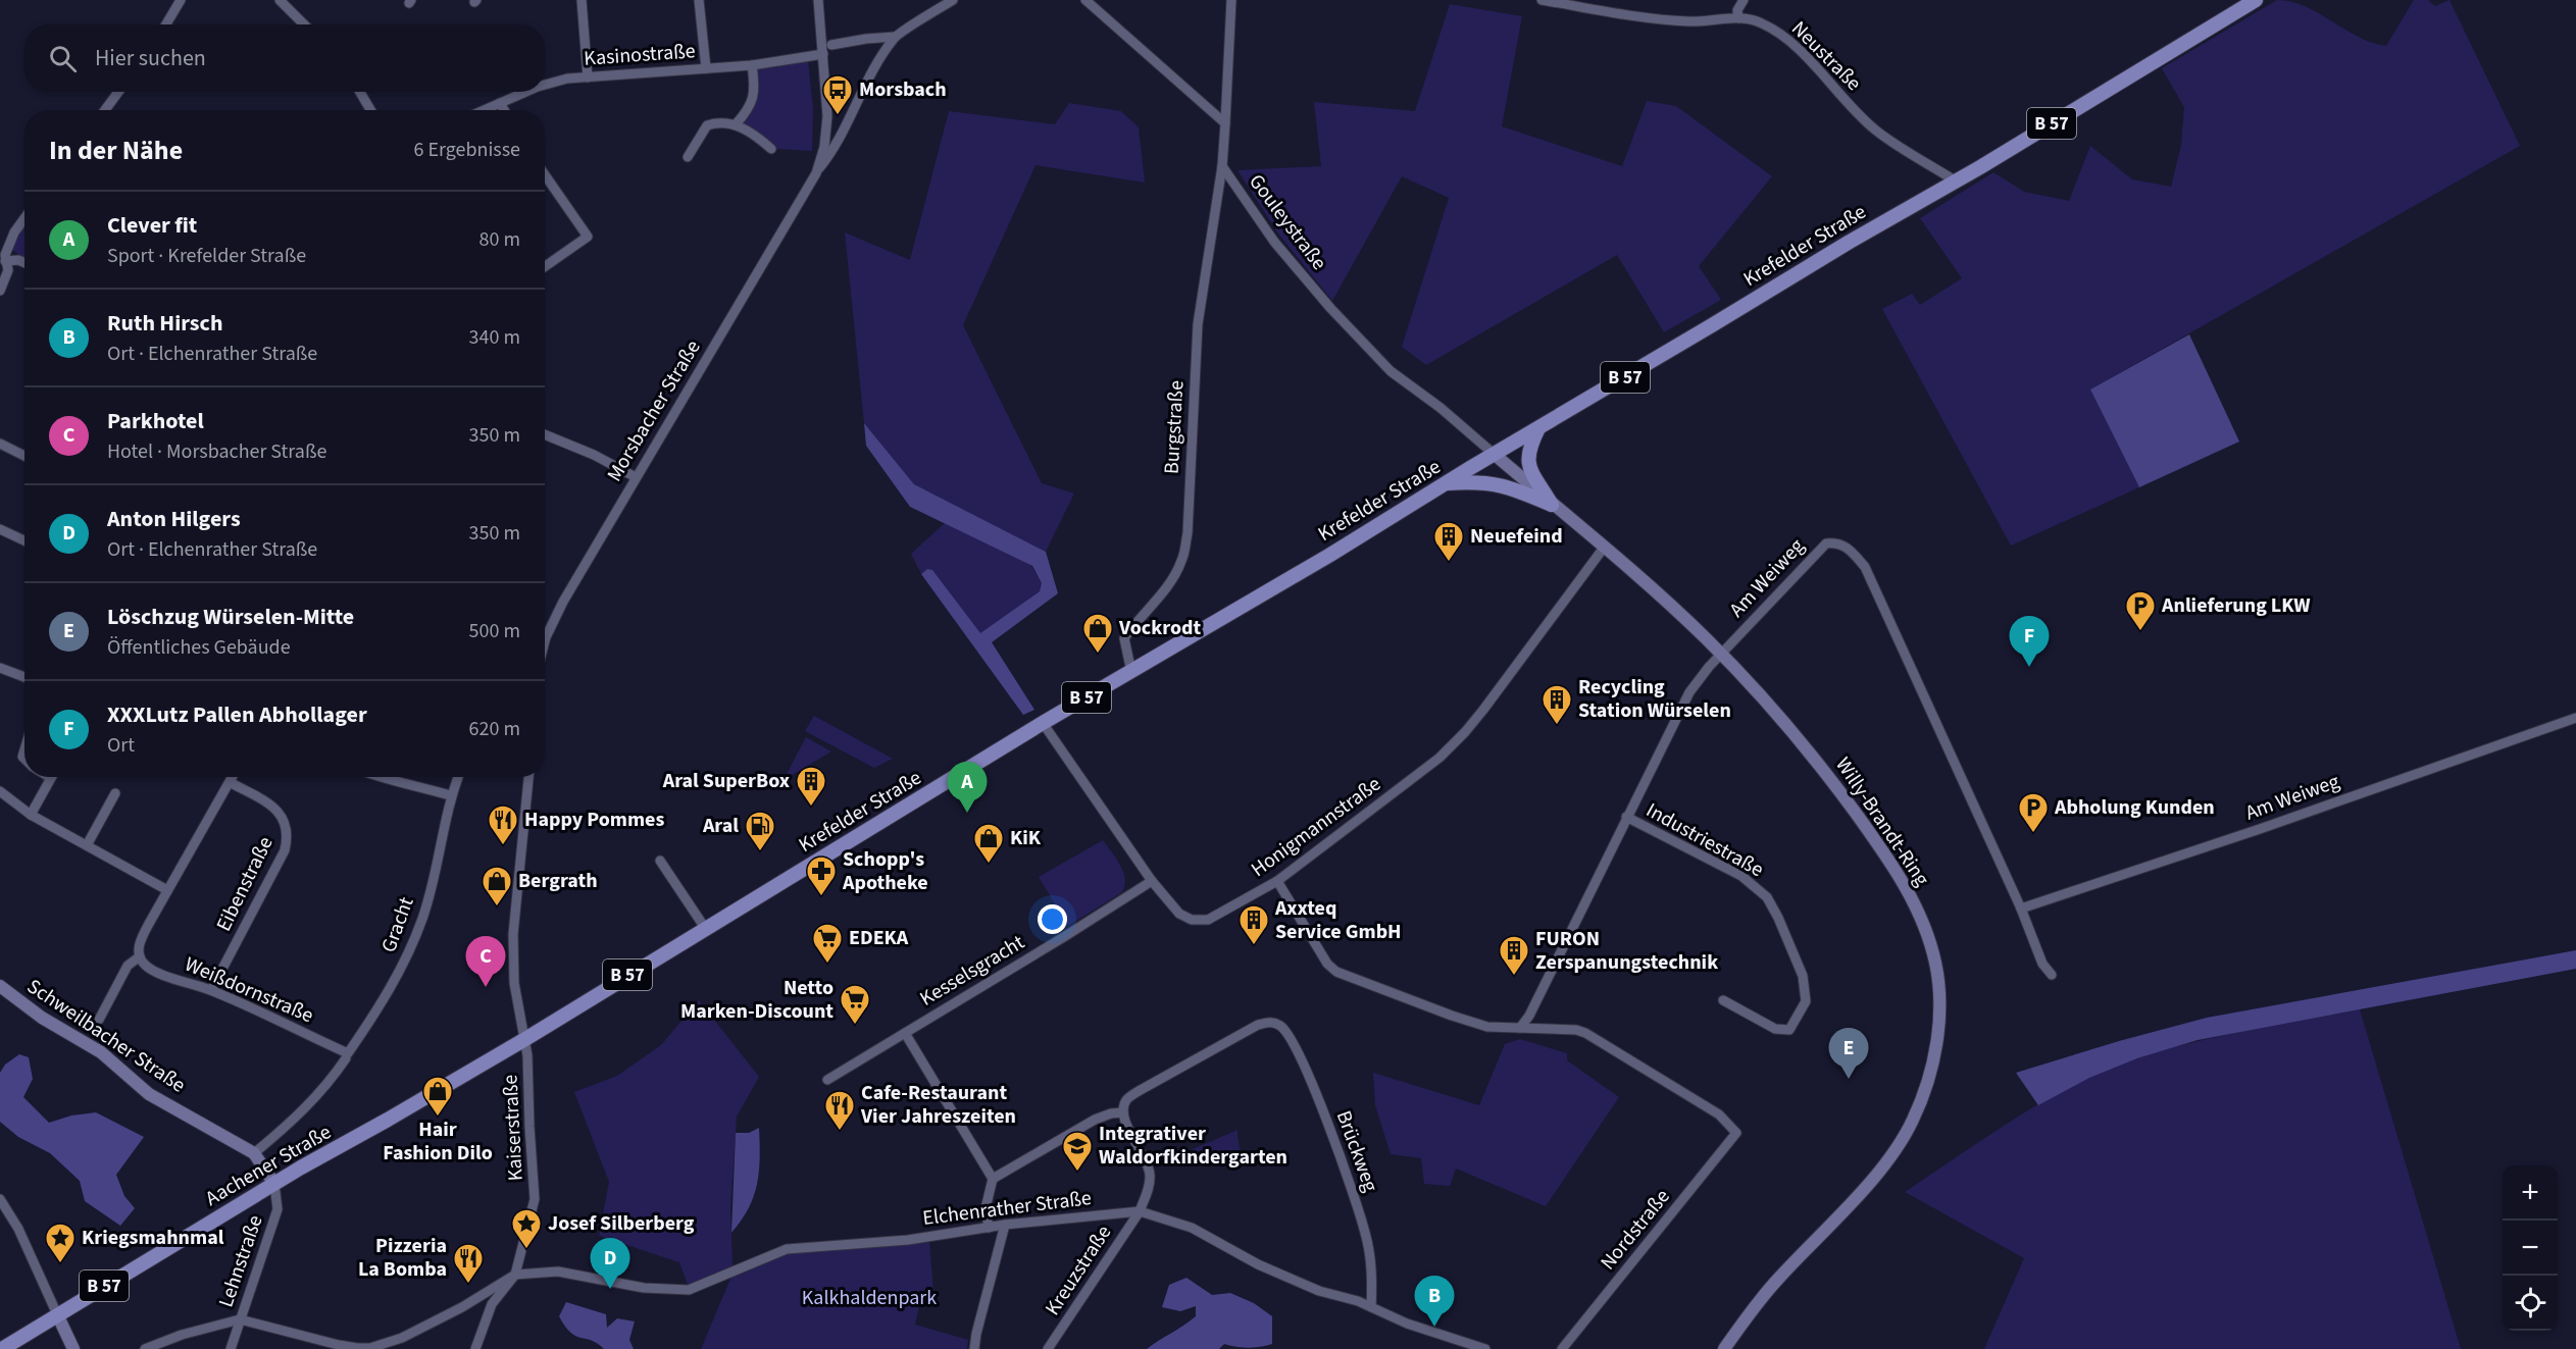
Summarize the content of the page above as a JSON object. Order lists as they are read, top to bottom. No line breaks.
{"streets":{"main road":["B 57","Krefelder Straße","Willy-Brandt-Ring","Schweilbacher Straße","Aachener Straße"],"street":["Kasinostraße","Neustraße","Gouleystraße","Morsbacher Straße","Burgstraße","Am Weiweg","Honigmannstraße","Industriestraße","Eibenstraße","Gracht","Kesselsgracht","Weißdornstraße","Kaiserstraße","Brückweg","Elchenrather Straße","Nordstraße","Lehnstraße","Kreuzstraße"]},"crossings":[["Kasinostraße","Morsbacher Straße"],["Neustraße","Krefelder Straße"],["Gouleystraße","Krefelder Straße"],["Gouleystraße","Burgstraße"],["Gouleystraße","Willy-Brandt-Ring"],["Krefelder Straße","Burgstraße"],["Krefelder Straße","Willy-Brandt-Ring"],["Krefelder Straße","Honigmannstraße"],["Krefelder Straße","Kaiserstraße"],["Krefelder Straße","Aachener Straße"],["Am Weiweg","Willy-Brandt-Ring"],["Am Weiweg","Industriestraße"],["Willy-Brandt-Ring","Honigmannstraße"],["Willy-Brandt-Ring","Industriestraße"],["Honigmannstraße","Kesselsgracht"],["Industriestraße","Nordstraße"],["Eibenstraße","Weißdornstraße"],["Gracht","Weißdornstraße"],["Gracht","Schweilbacher Straße"],["Schweilbacher Straße","Aachener Straße"],["Schweilbacher Straße","Lehnstraße"],["Kaiserstraße","Aachener Straße"],["Kaiserstraße","Elchenrather Straße"],["Brückweg","Elchenrather Straße"],["Brückweg","Kreuzstraße"],["Aachener Straße","Lehnstraße"],["Elchenrather Straße","Kreuzstraße"]],"parks":["Kalkhaldenpark"],"places":{"bus stop":["Morsbach"],"building":["Neuefeind","Recycling Station Würselen","Aral SuperBox","Axxteq Service GmbH","FURON Zerspanungstechnik"],"parking":["Anlieferung LKW","Abholung Kunden"],"shop":["Vockrodt","KiK","Bergrath","Hair Fashion Dilo"],"restaurant":["Happy Pommes","Cafe-Restaurant Vier Jahreszeiten","Pizzeria La Bomba"],"fuel station":["Aral"],"pharmacy":["Schopp's Apotheke"],"supermarket":["EDEKA","Netto Marken-Discount"],"school or university":["Integrativer Waldorfkindergarten"],"place":["Josef Silberberg","Kriegsmahnmal"]},"page":{"search":"Hier suchen","heading":["In der Nähe","6 Ergebnisse"],"list":[{"mark":"A","name":"Clever fit","note":"Sport · Krefelder Straße","value":"80 m"},{"mark":"B","name":"Ruth Hirsch","note":"Ort · Elchenrather Straße","value":"340 m"},{"mark":"C","name":"Parkhotel","note":"Hotel · Morsbacher Straße","value":"350 m"},{"mark":"D","name":"Anton Hilgers","note":"Ort · Elchenrather Straße","value":"350 m"},{"mark":"E","name":"Löschzug Würselen-Mitte","note":"Öffentliches Gebäude","value":"500 m"},{"mark":"F","name":"XXXLutz Pallen Abhollager","note":"Ort","value":"620 m"}],"pins":["F","A","C","E","D","B"],"map_buttons":["+","−"]}}
